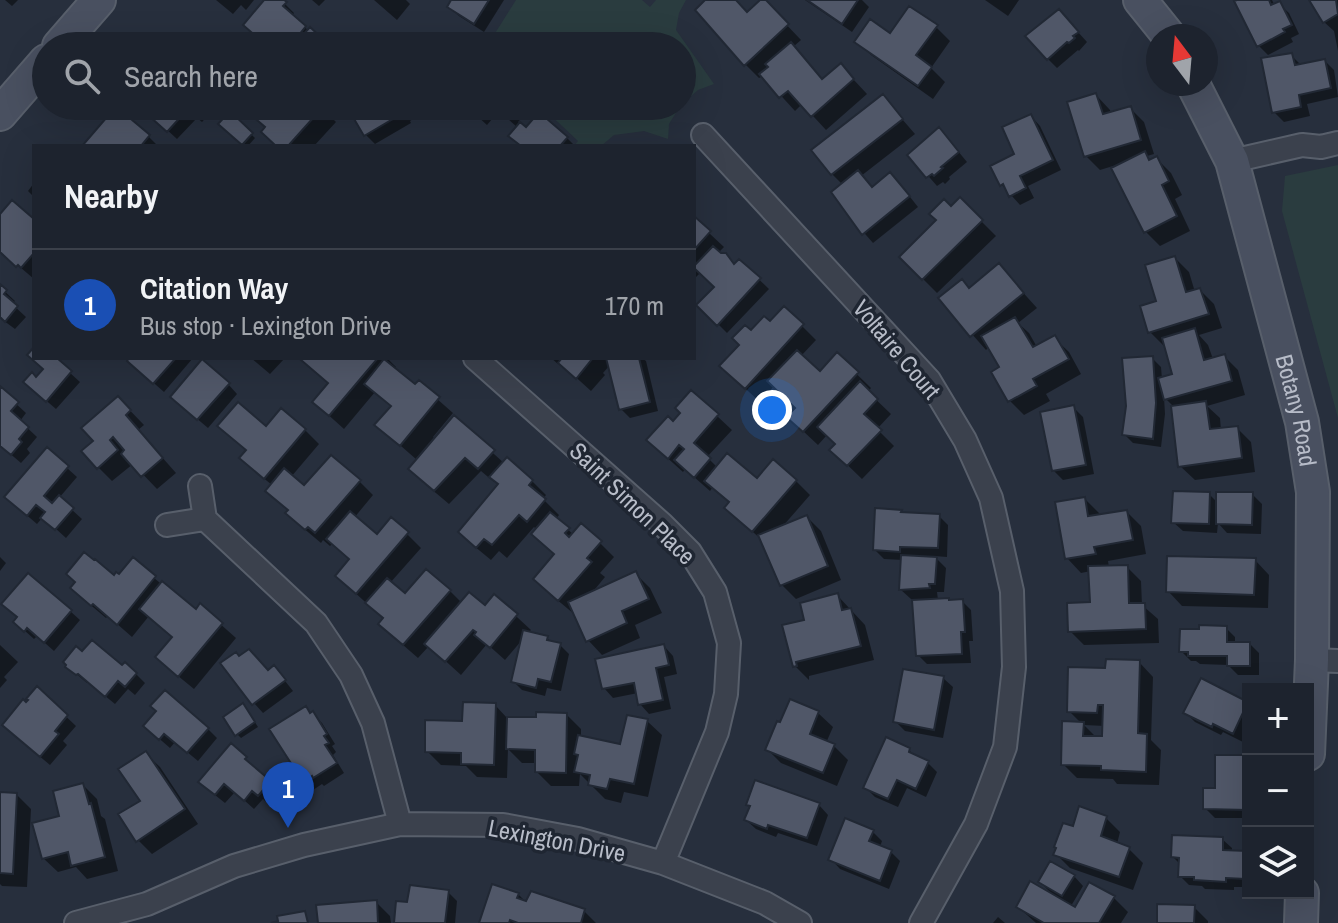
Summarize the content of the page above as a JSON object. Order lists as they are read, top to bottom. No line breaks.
{"streets":{"main road":["Botany Road"],"street":["Voltaire Court","Saint Simon Place","Lexington Drive"]},"crossings":[["Saint Simon Place","Lexington Drive"]],"north":"top","page":{"search":"Search here","heading":"Nearby","list":[{"mark":"1","name":"Citation Way","note":"Bus stop · Lexington Drive","value":"170 m"}],"map_buttons":["+","−"],"pins":"1"}}
